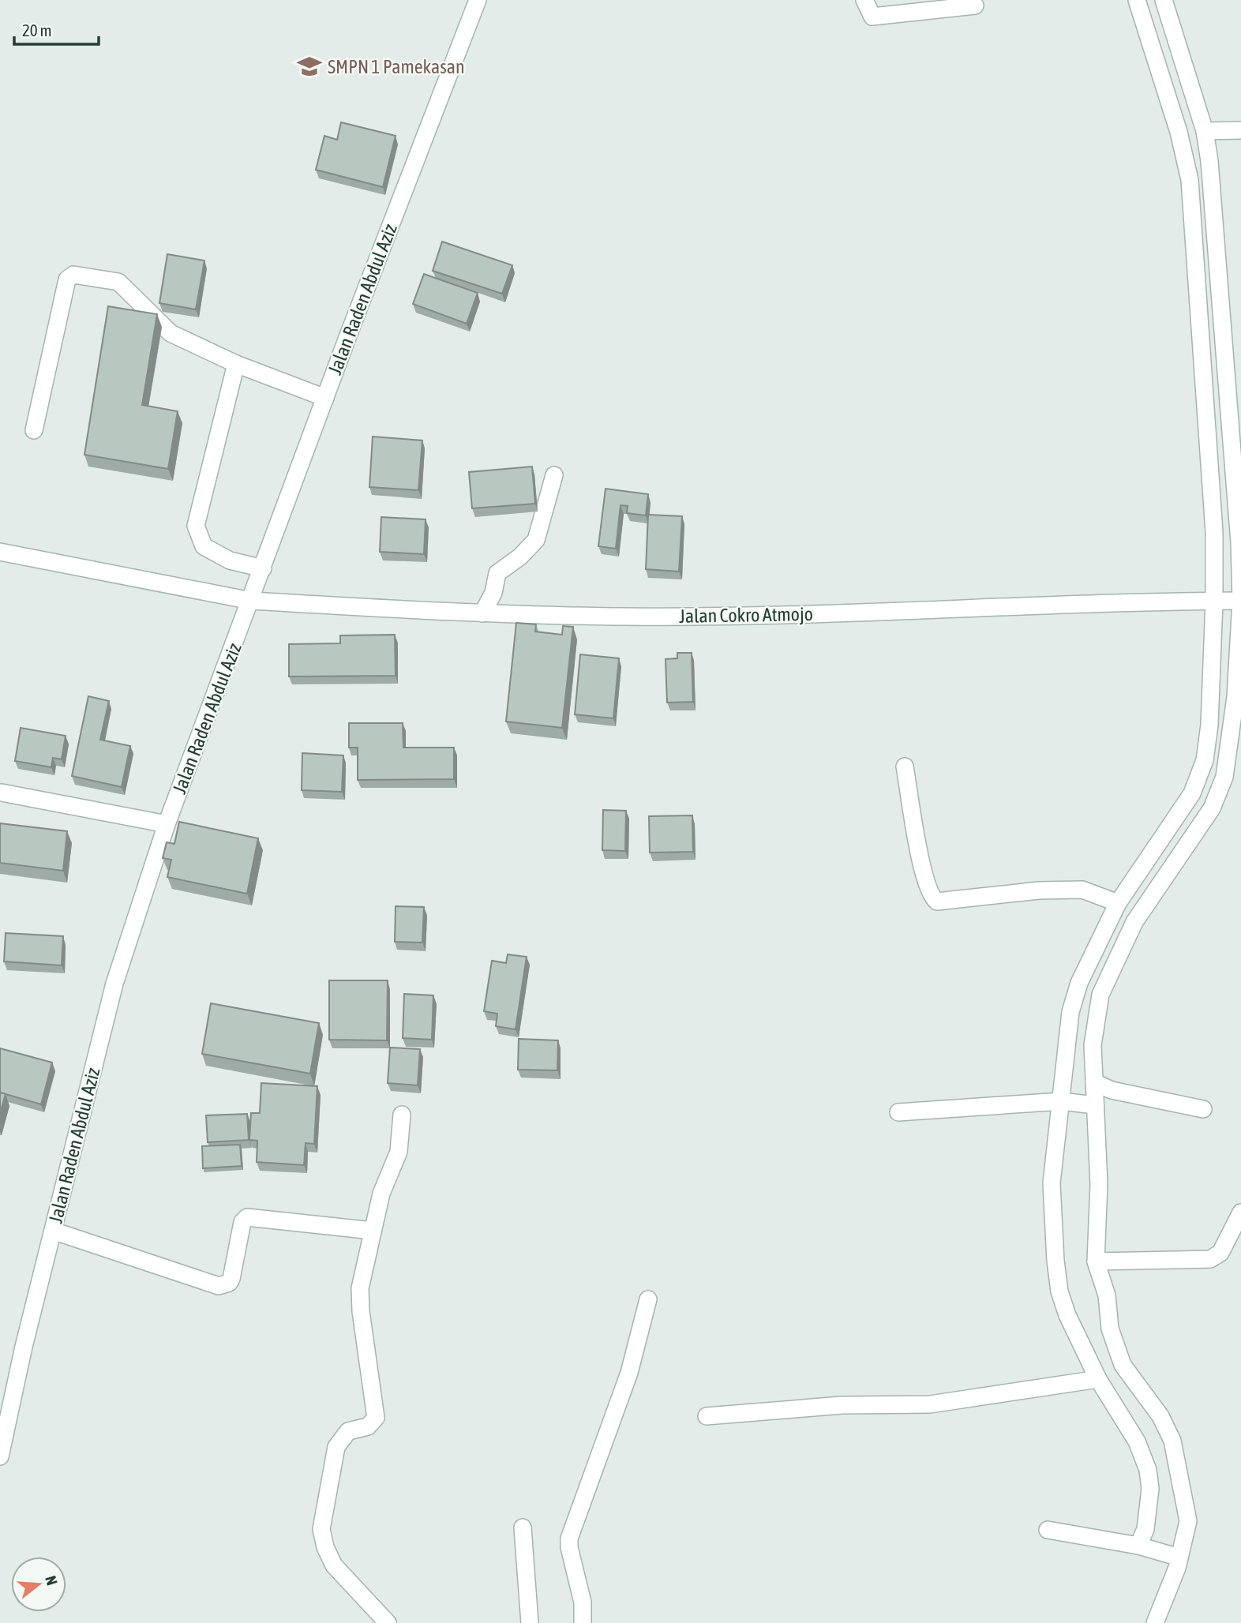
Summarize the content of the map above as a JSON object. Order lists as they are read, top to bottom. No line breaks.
{"streets":{"street":["Jalan Raden Abdul Aziz","Jalan Cokro Atmojo"]},"crossings":[["Jalan Raden Abdul Aziz","Jalan Cokro Atmojo"]],"places":{"school or university":["SMPN 1 Pamekasan"]},"scale_bar":"20 m","north":"right"}
